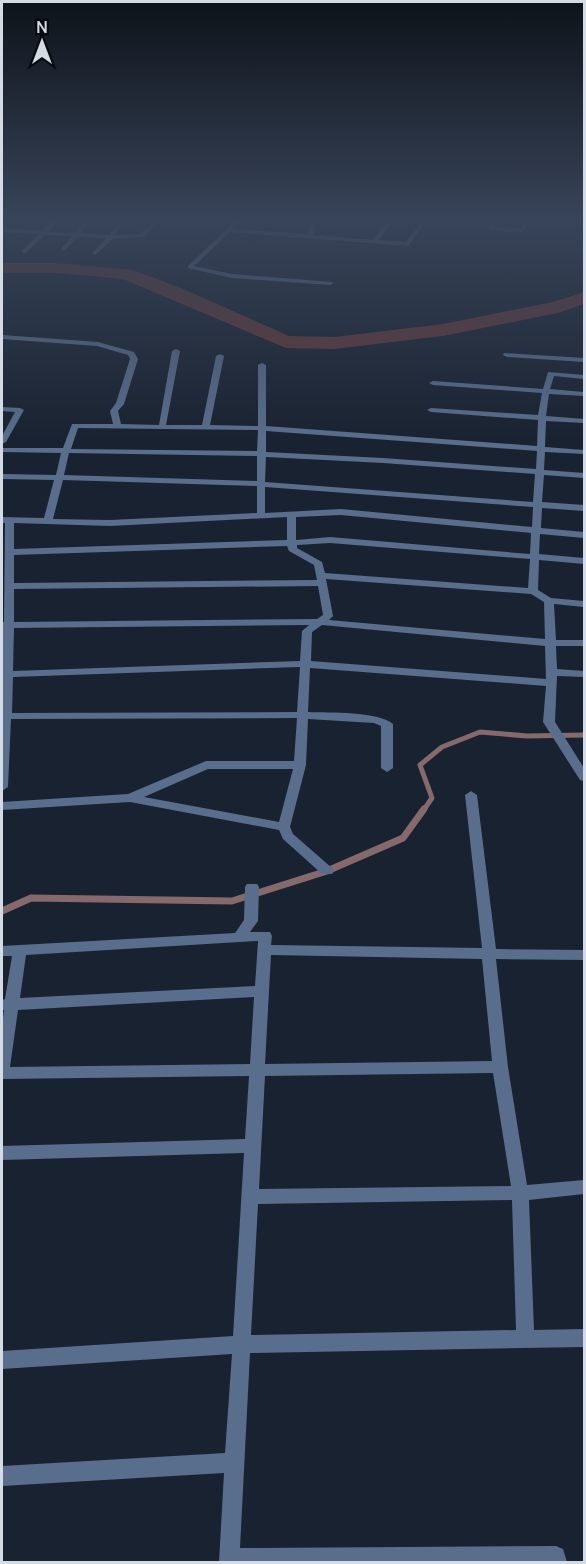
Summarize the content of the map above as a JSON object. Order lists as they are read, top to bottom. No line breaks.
{"north":"top"}
